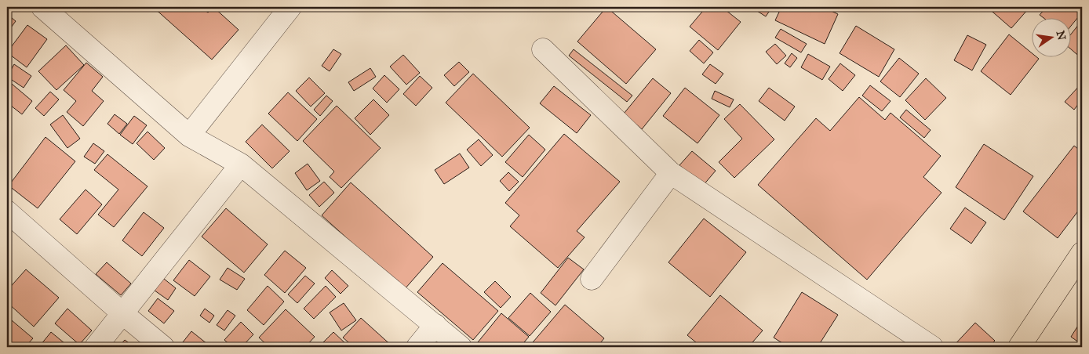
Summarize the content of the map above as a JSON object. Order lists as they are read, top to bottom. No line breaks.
{"north":"right"}
